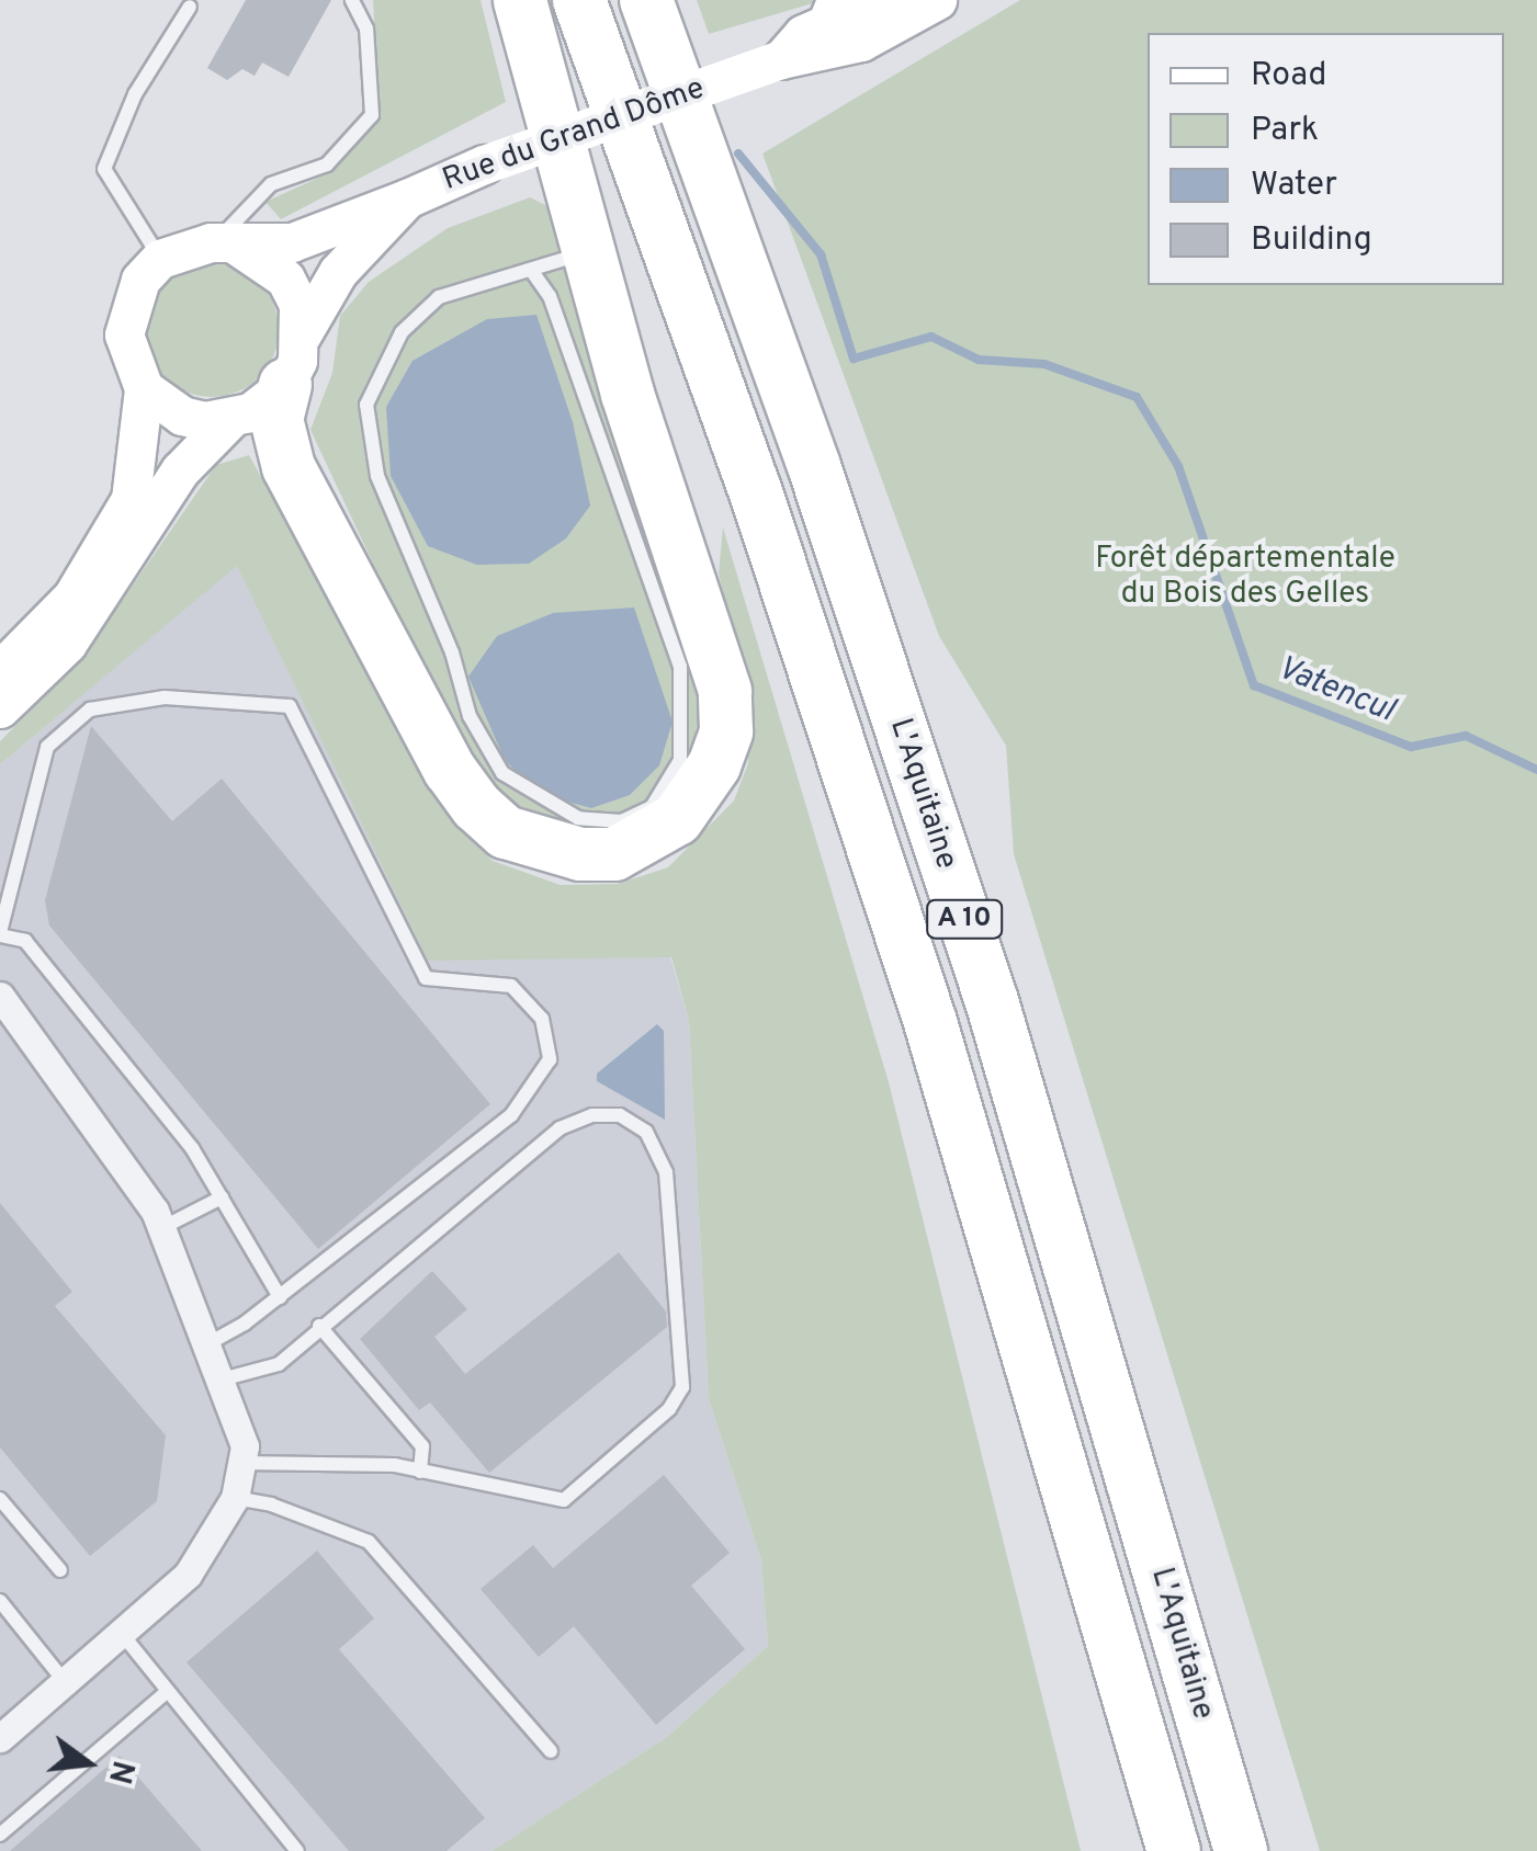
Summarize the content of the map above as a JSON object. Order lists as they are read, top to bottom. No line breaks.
{"streets":{"highway":["L'Aquitaine","A 10"],"street":["Rue du Grand Dôme"]},"water":["Vatencul"],"parks":["Forêt départementale du Bois des Gelles"],"legend":["Road","Park","Water","Building"],"north":"right"}
